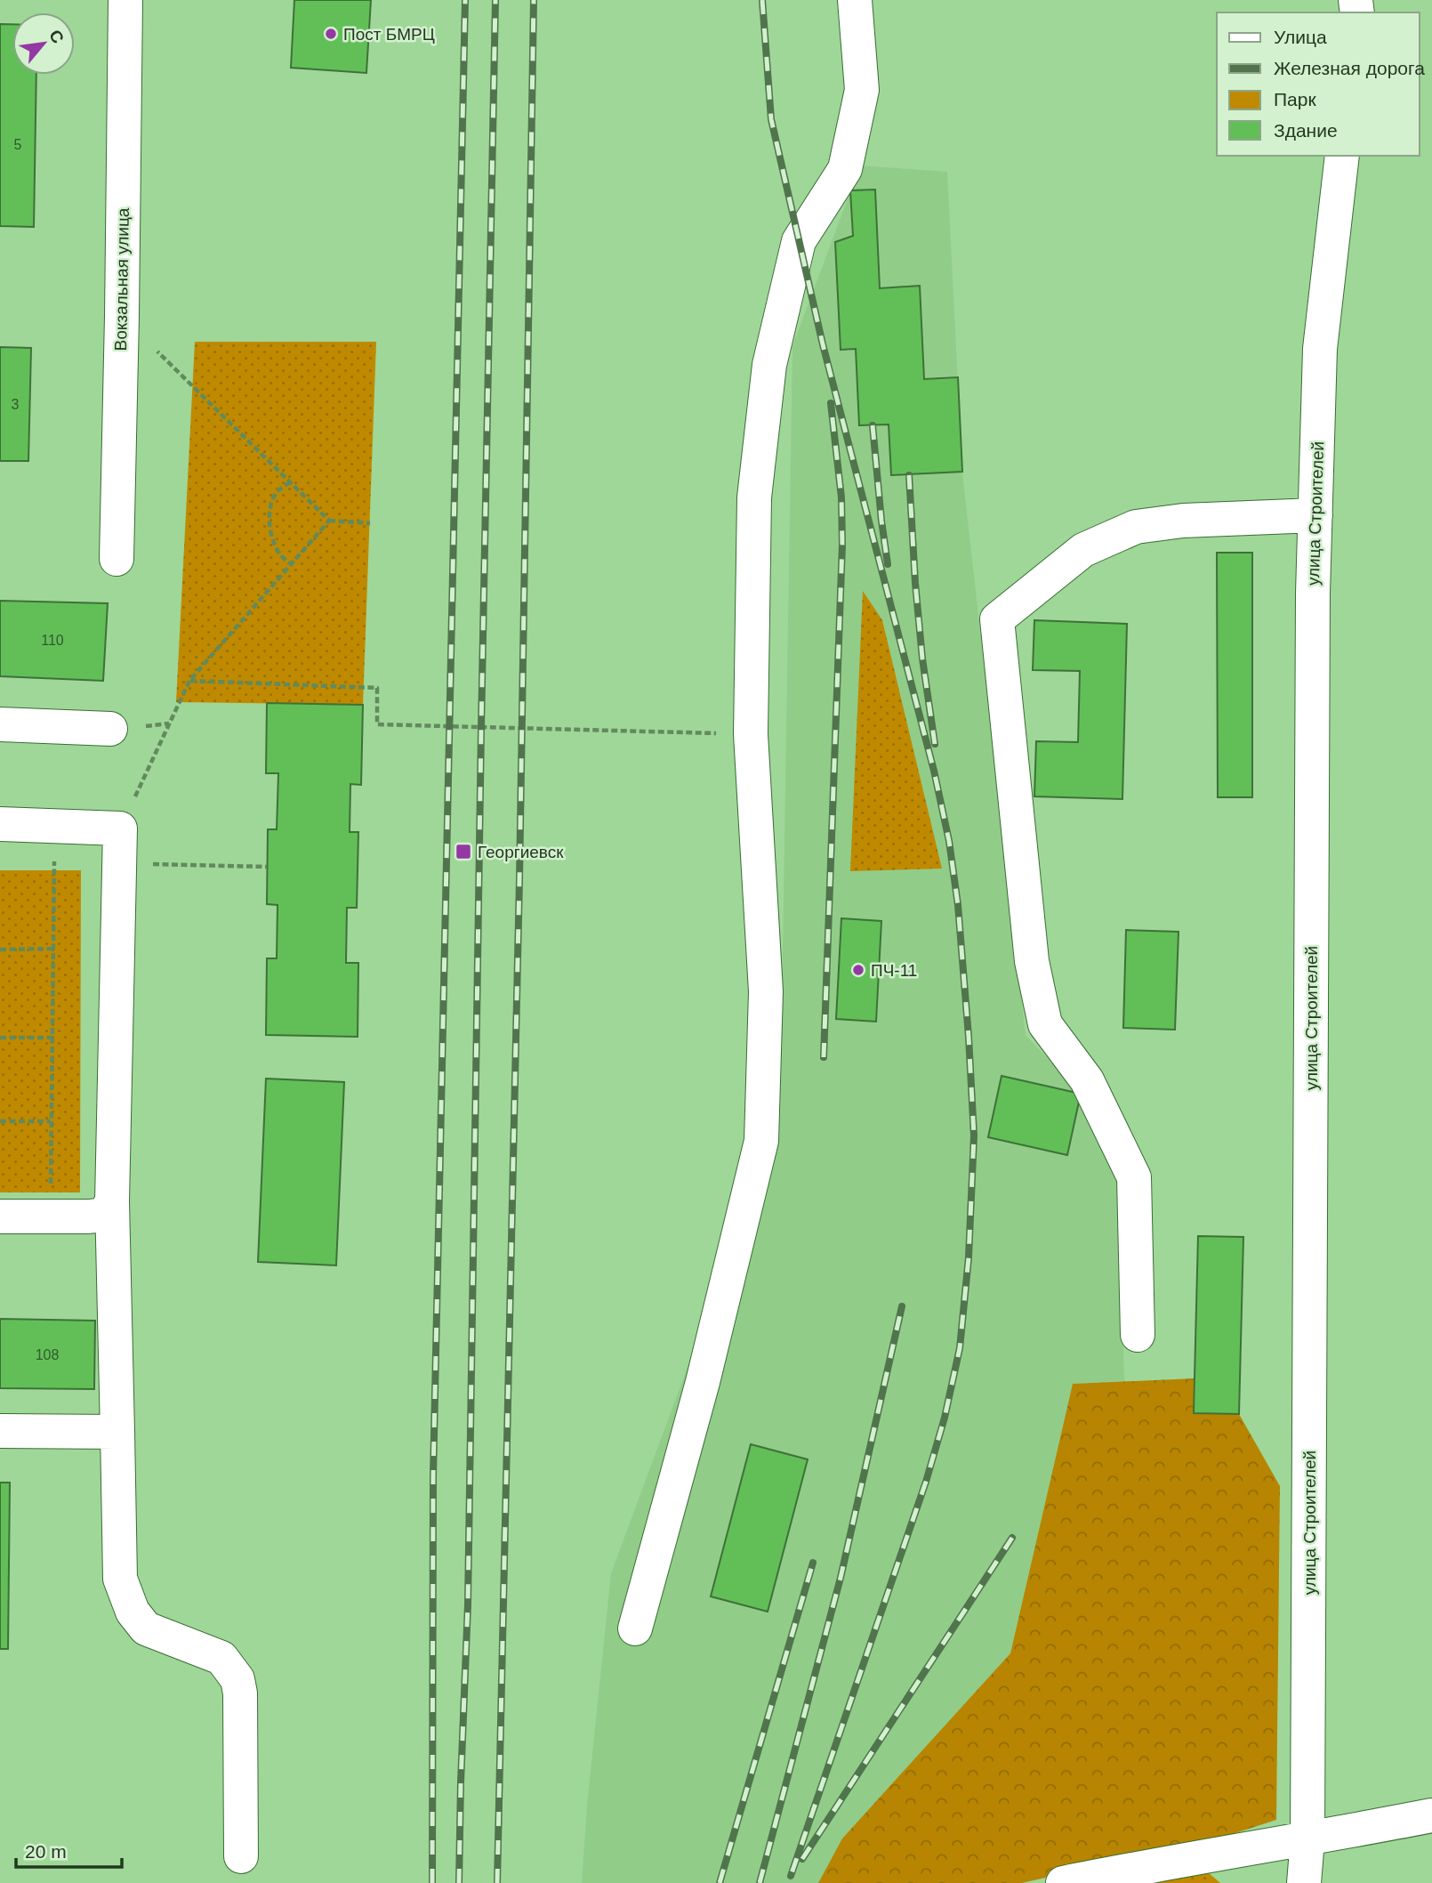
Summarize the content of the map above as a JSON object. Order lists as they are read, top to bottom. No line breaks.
{"streets":{"street":["Вокзальная улица","улица Строителей"]},"places":{"other":["Пост БМРЦ","ПЧ-11"],"transit":["Георгиевск"]},"house_numbers":["5","3","110","108"],"legend":["Улица","Железная дорога","Парк","Здание"],"scale_bar":"20 m","north":"top right"}
